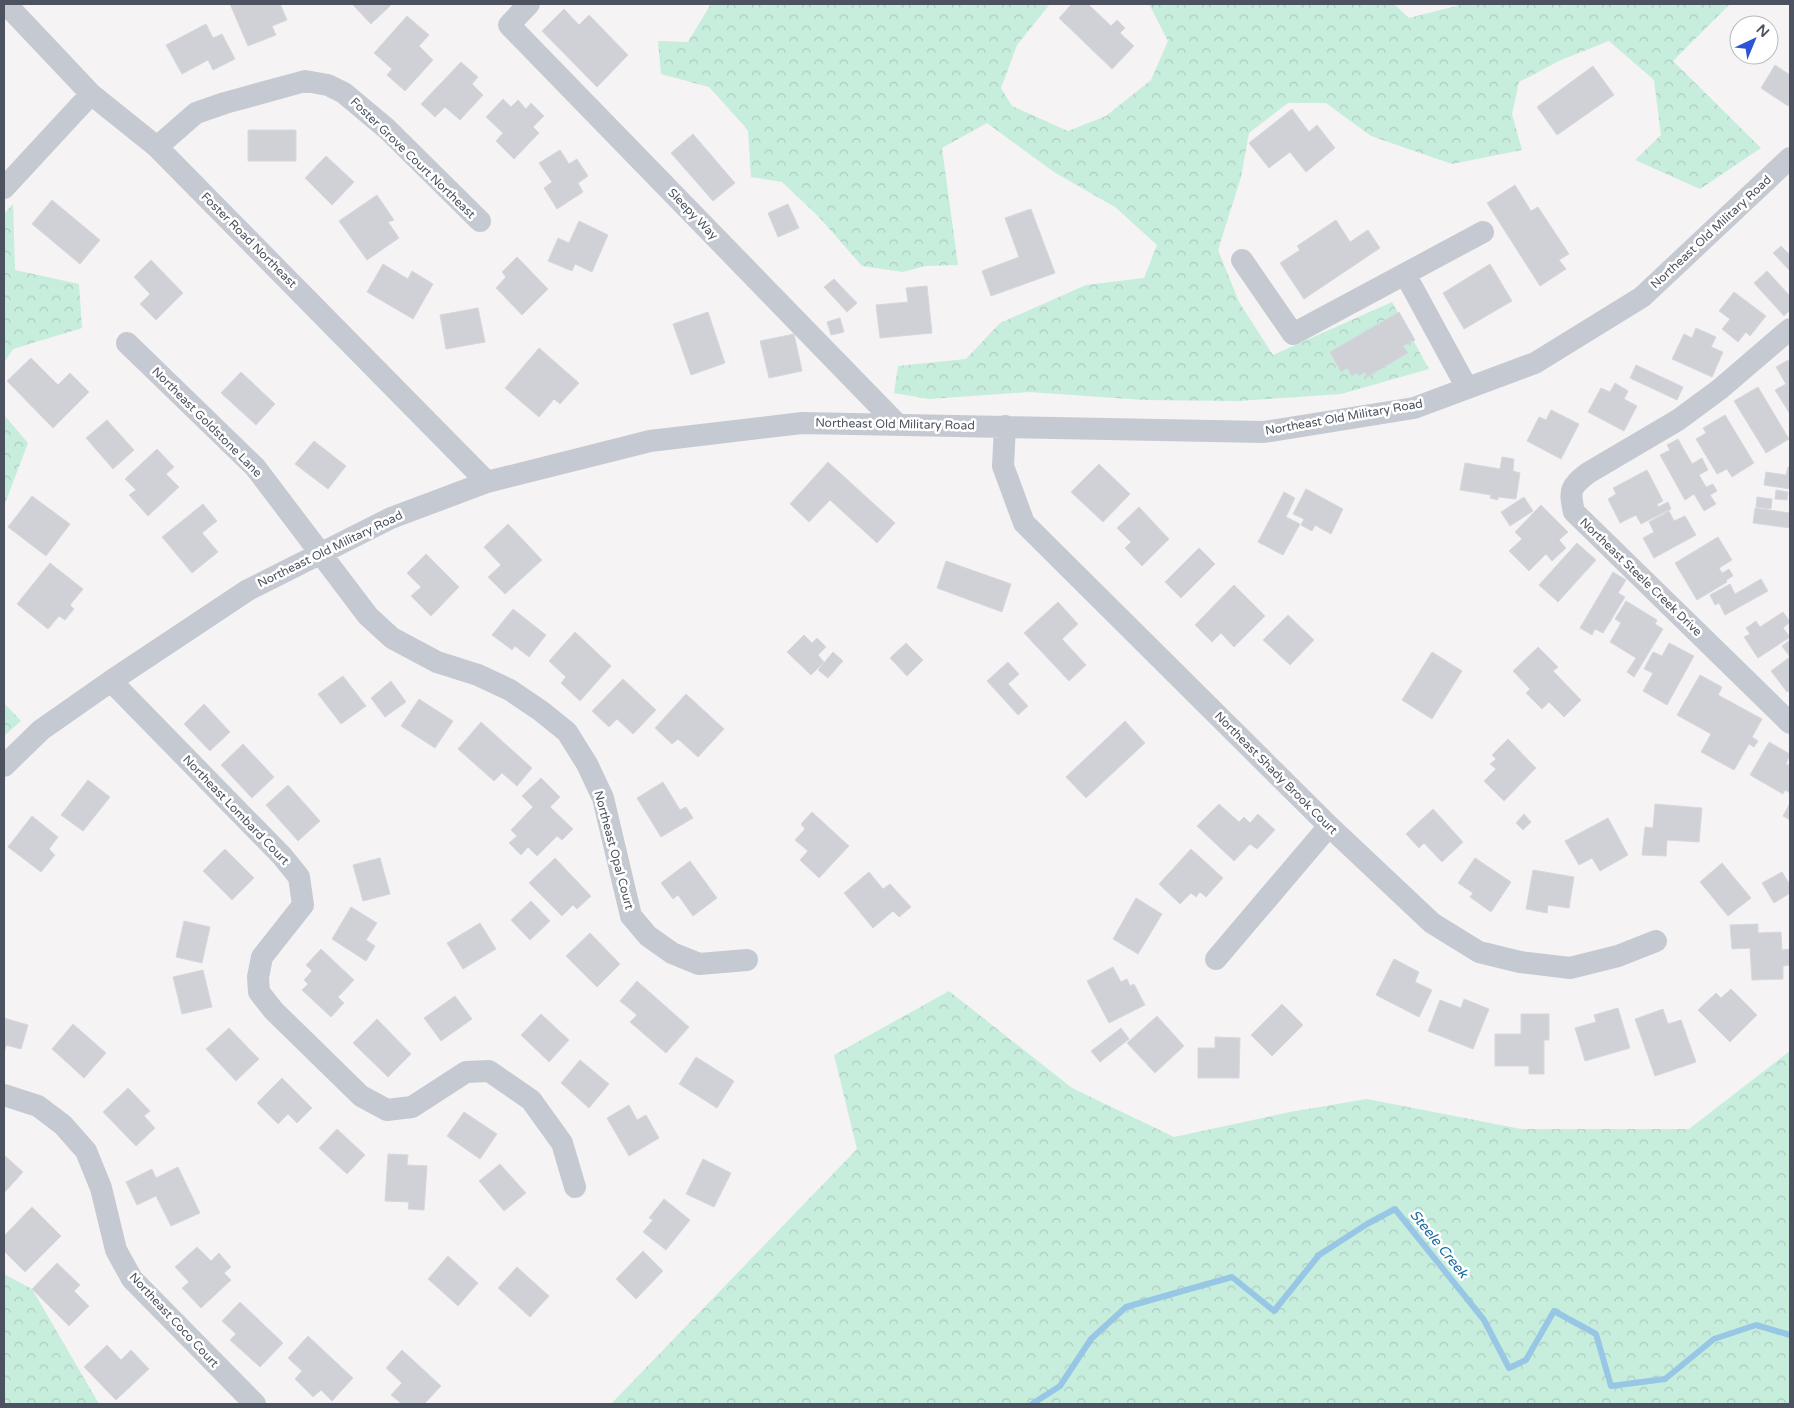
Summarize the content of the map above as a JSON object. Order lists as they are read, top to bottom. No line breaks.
{"streets":{"street":["Foster Grove Court Northeast","Sleepy Way","Northeast Old Military Road","Foster Road Northeast","Northeast Goldstone Lane","Northeast Steele Creek Drive","Northeast Shady Brook Court","Northeast Lombard Court","Northeast Opal Court","Northeast Coco Court"]},"crossings":[["Foster Grove Court Northeast","Foster Road Northeast"],["Sleepy Way","Northeast Old Military Road"],["Northeast Old Military Road","Foster Road Northeast"],["Northeast Old Military Road","Northeast Goldstone Lane"],["Northeast Old Military Road","Northeast Shady Brook Court"],["Northeast Old Military Road","Northeast Lombard Court"],["Northeast Old Military Road","Northeast Opal Court"],["Northeast Goldstone Lane","Northeast Opal Court"]],"water":["Steele Creek"],"north":"top right"}
